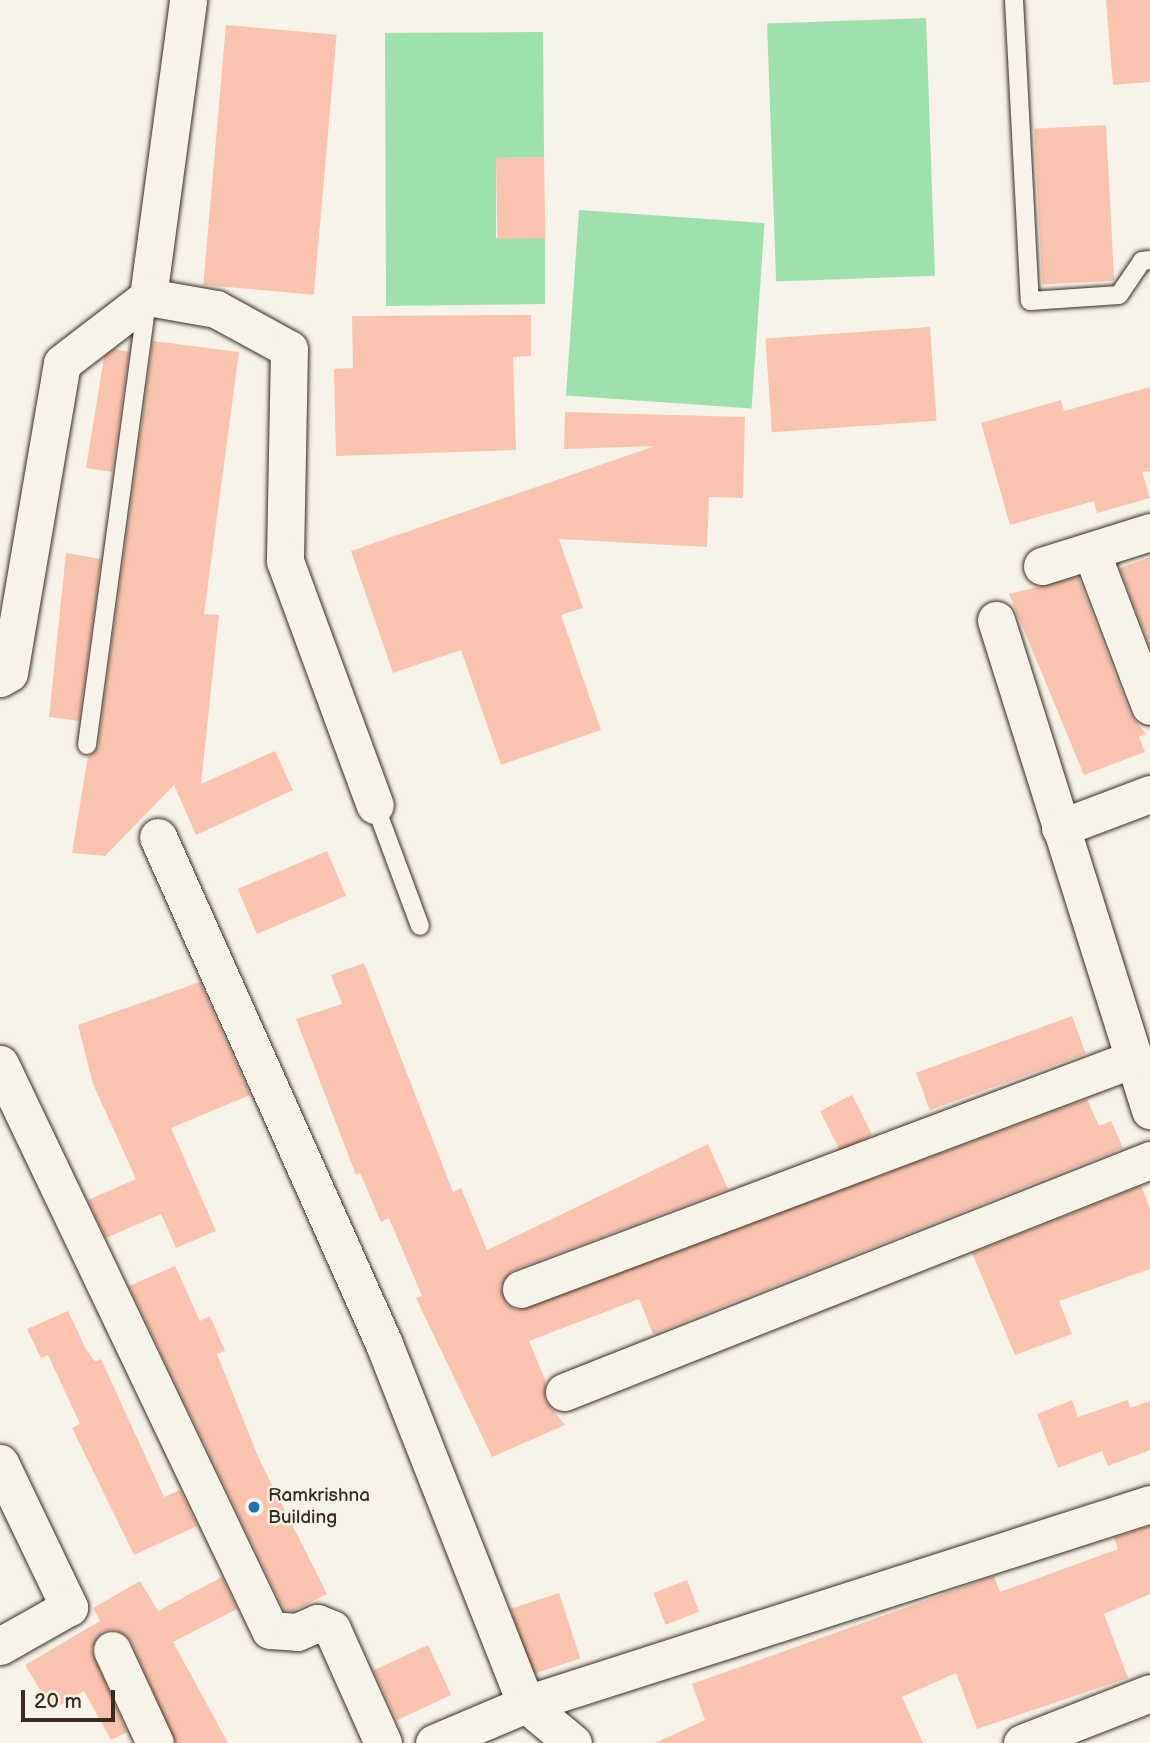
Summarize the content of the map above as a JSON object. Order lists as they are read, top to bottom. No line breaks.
{"places":["Ramkrishna Building"],"scale_bar":"20 m"}
